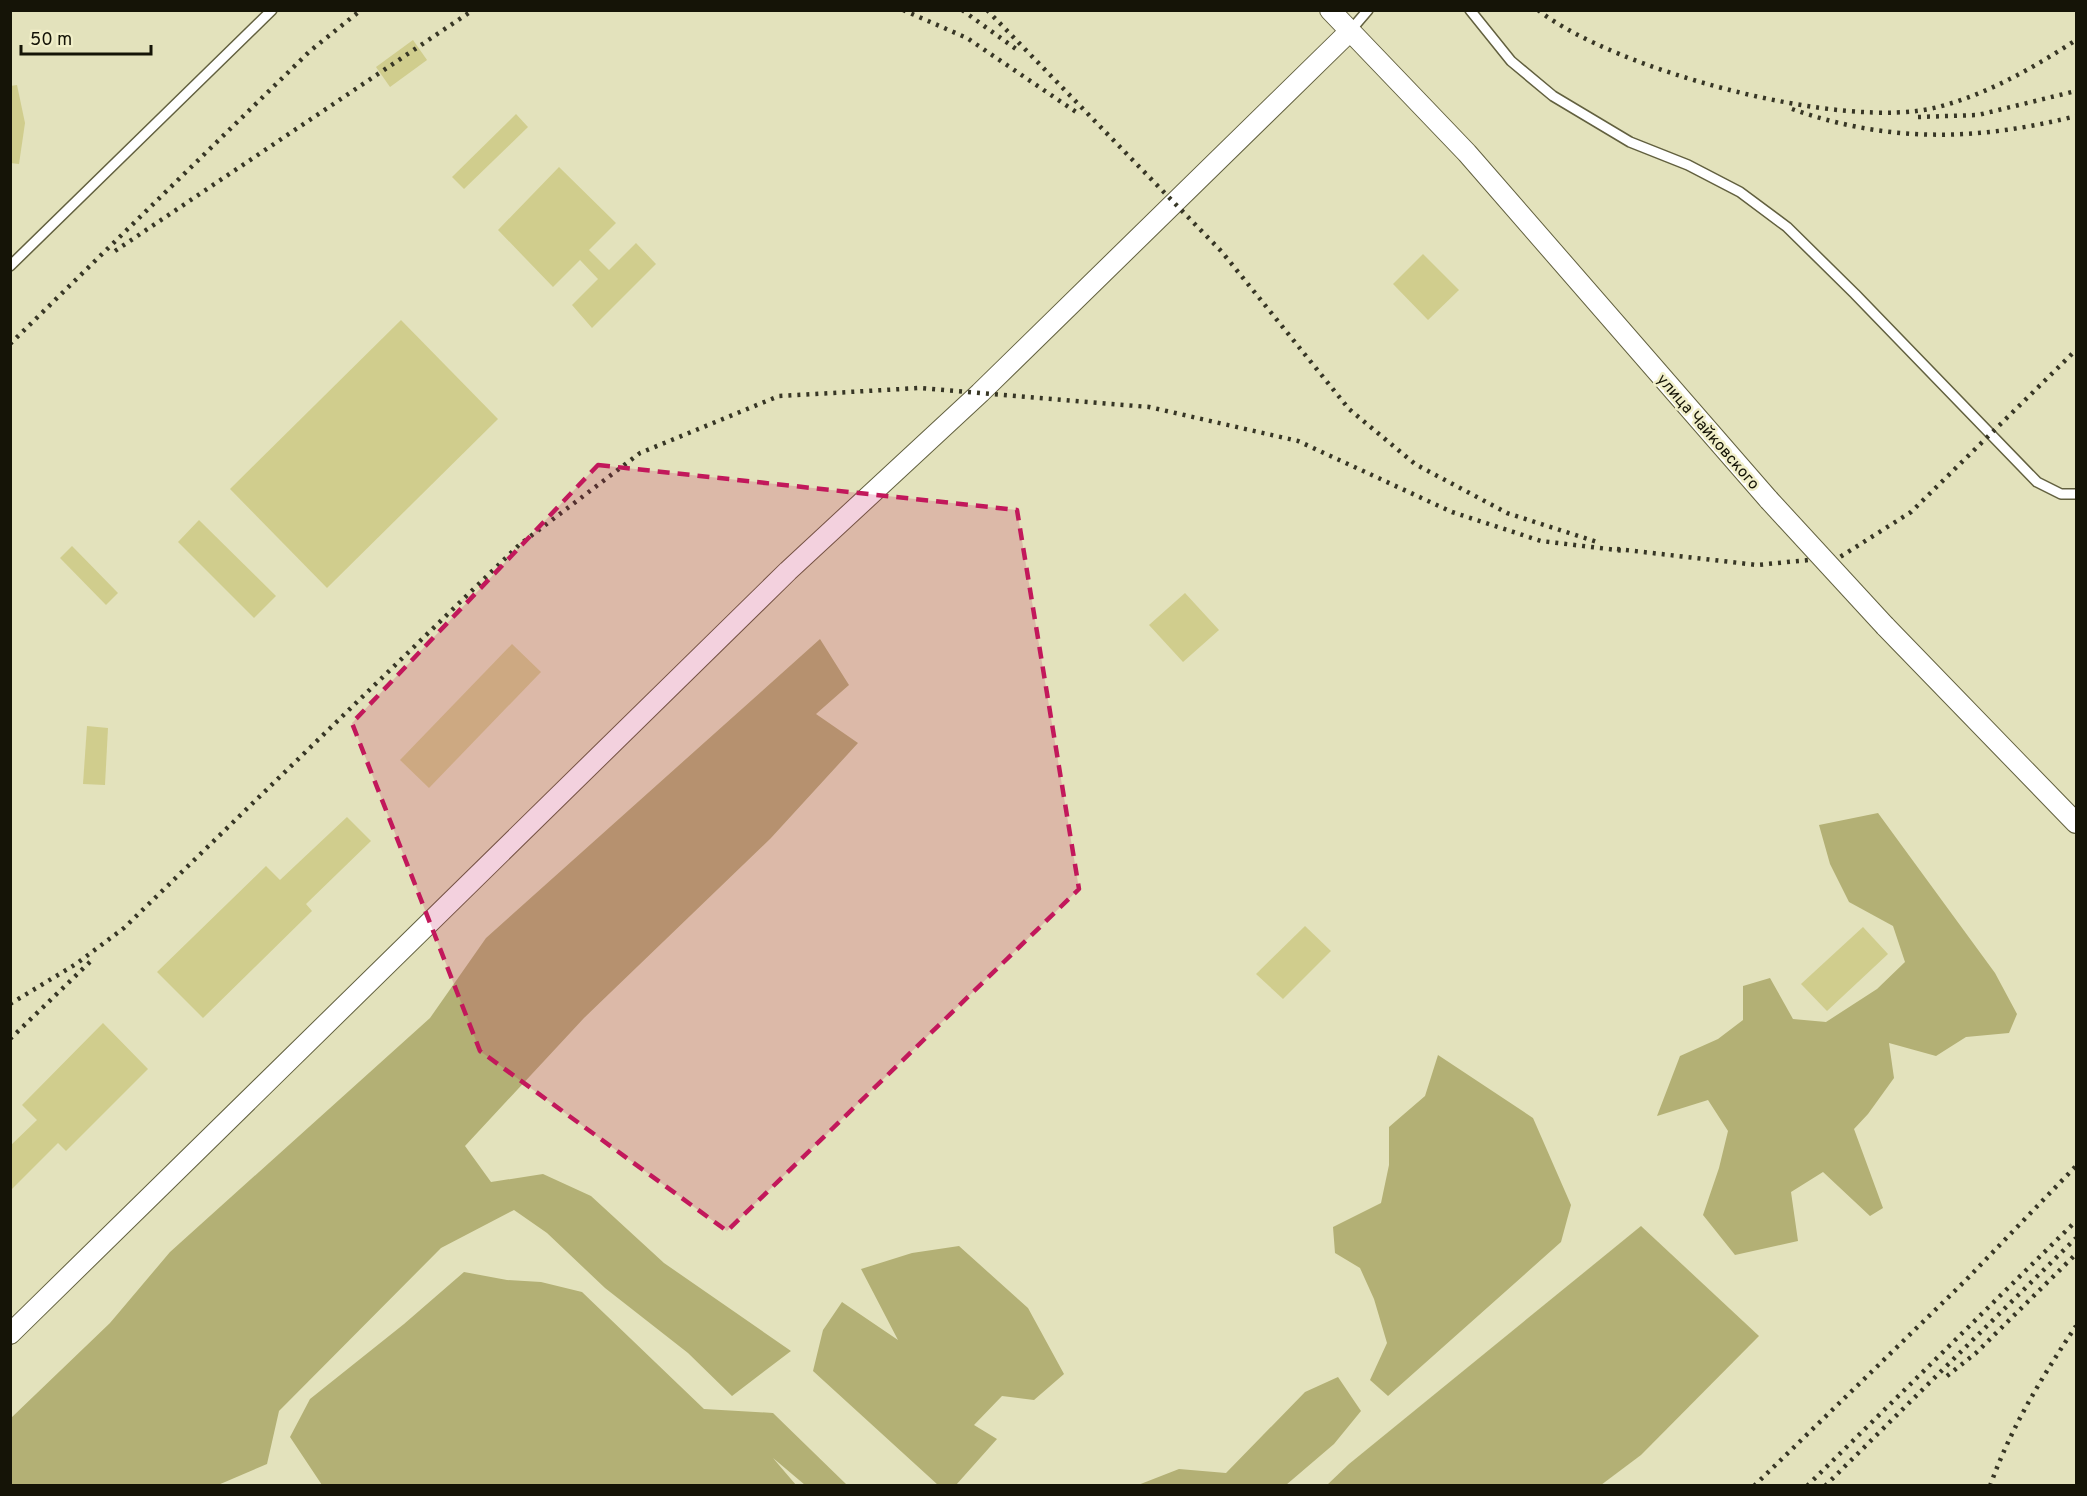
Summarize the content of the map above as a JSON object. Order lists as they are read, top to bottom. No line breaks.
{"streets":{"street":["улица Чайковского"]},"scale_bar":"50 m"}
